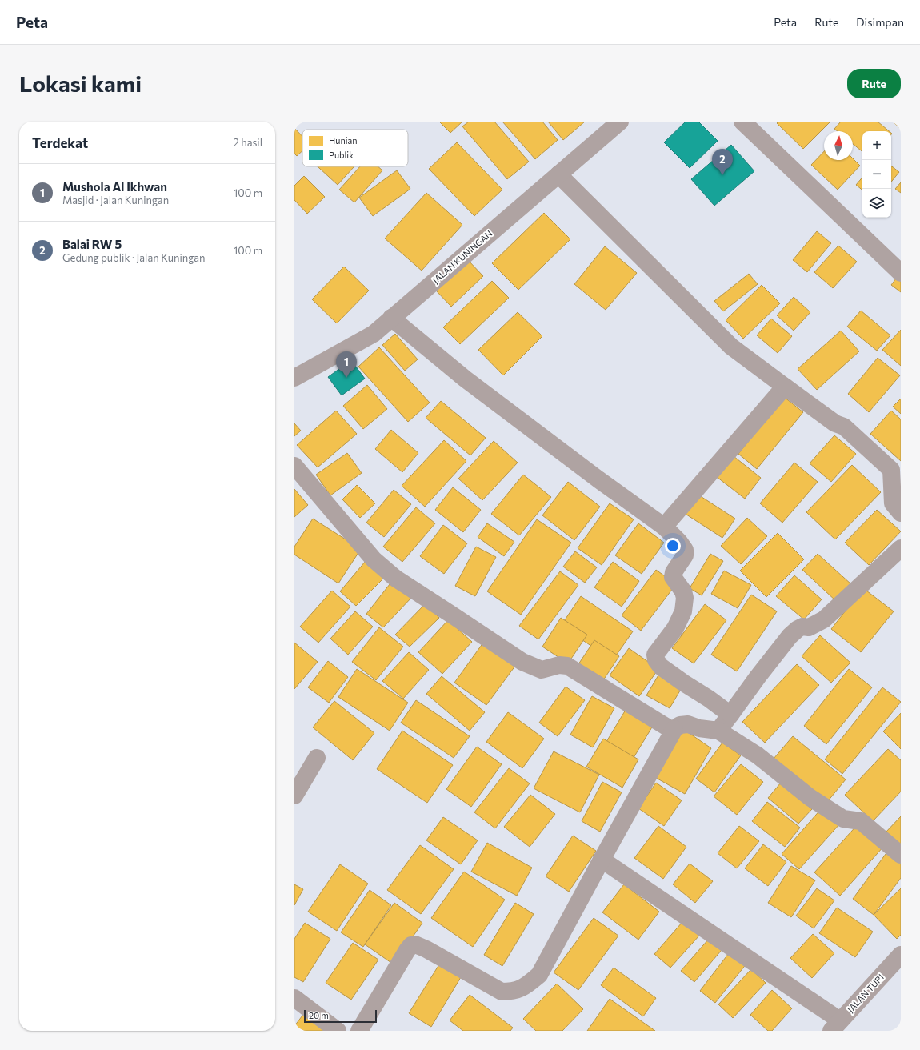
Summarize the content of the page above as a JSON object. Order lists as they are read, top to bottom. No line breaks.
{"streets":{"street":["JALAN KUNINGAN","JALAN TURI"]},"legend":["Hunian","Publik"],"scale_bar":"20 m","north":"top","page":{"header":"Peta","nav":["Peta","Rute","Disimpan"],"buttons":"Rute","title":"Lokasi kami","heading":["Terdekat","2 hasil"],"map_buttons":["+","−"],"pins":["2","1"],"list":[{"mark":"1","name":"Mushola Al Ikhwan","note":"Masjid · Jalan Kuningan","value":"100 m"},{"mark":"2","name":"Balai RW 5","note":"Gedung publik · Jalan Kuningan","value":"100 m"}],"scale":"20 m"}}
